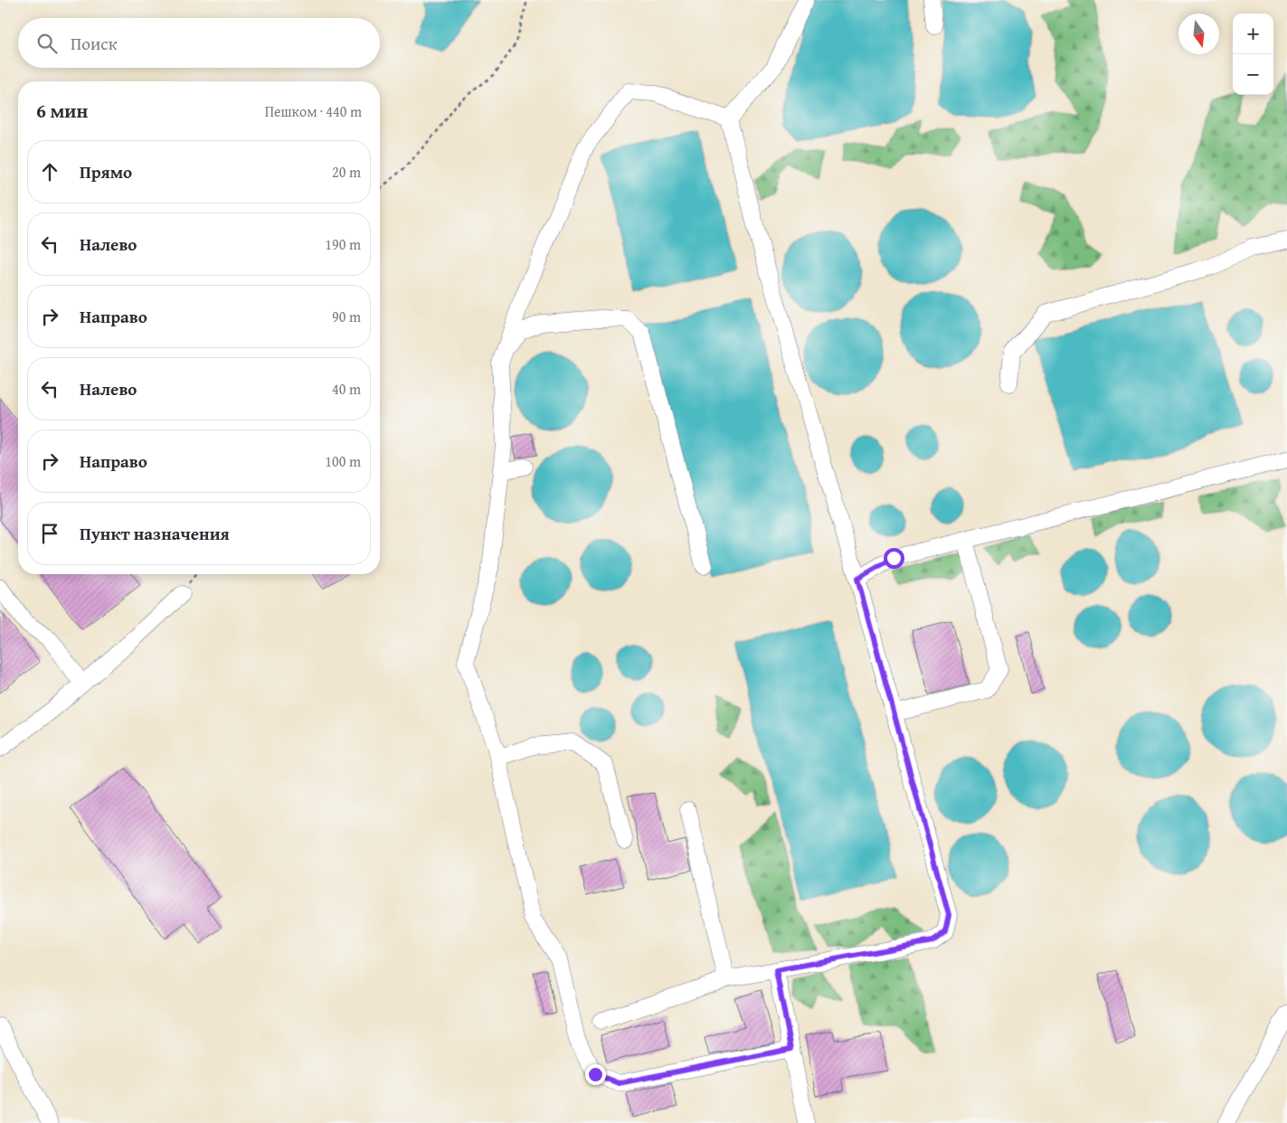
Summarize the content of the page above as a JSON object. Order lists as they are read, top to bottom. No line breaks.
{"north":"bottom","page":{"map_buttons":["+","−"],"search":"Поиск","heading":["6 мин","Пешком · 440 m"],"list":[["Прямо","20 m"],["Налево","190 m"],["Направо","90 m"],["Налево","40 m"],["Направо","100 m"],"Пункт назначения"]}}
